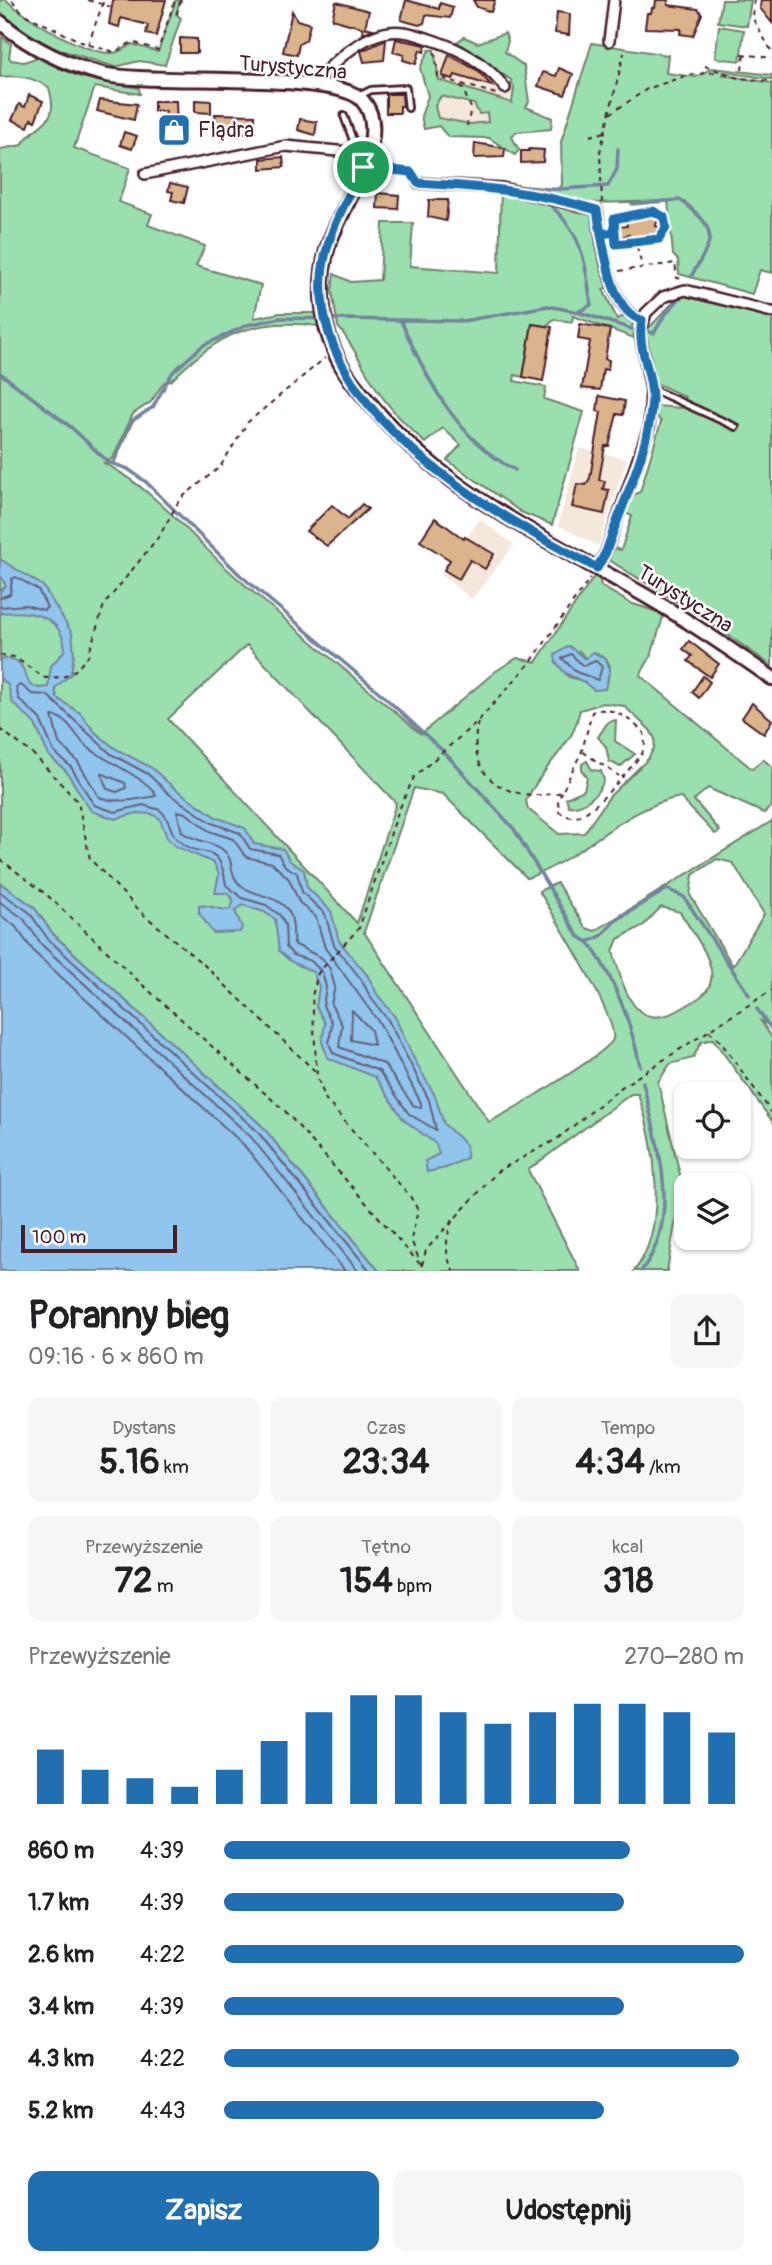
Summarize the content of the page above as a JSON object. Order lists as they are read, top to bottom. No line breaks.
{"streets":{"street":["Turystyczna"]},"places":{"shop":["Flądra"]},"scale_bar":"100 m","page":{"scale":"100 m","heading":["Poranny bieg","09:16 · 6 × 860 m"],"stats":[["Dystans","5.16 km"],["Czas","23:34"],["Tempo","4:34 /km"],["Przewyższenie","72 m"],["Tętno","154 bpm"],["kcal","318"]],"chart":["Przewyższenie","270–280 m"],"list":[{"name":"860 m","note":"4:39"},{"name":"1.7 km","note":"4:39"},{"name":"2.6 km","note":"4:22"},{"name":"3.4 km","note":"4:39"},{"name":"4.3 km","note":"4:22"},{"name":"5.2 km","note":"4:43"}],"buttons":["Zapisz","Udostępnij"]}}
